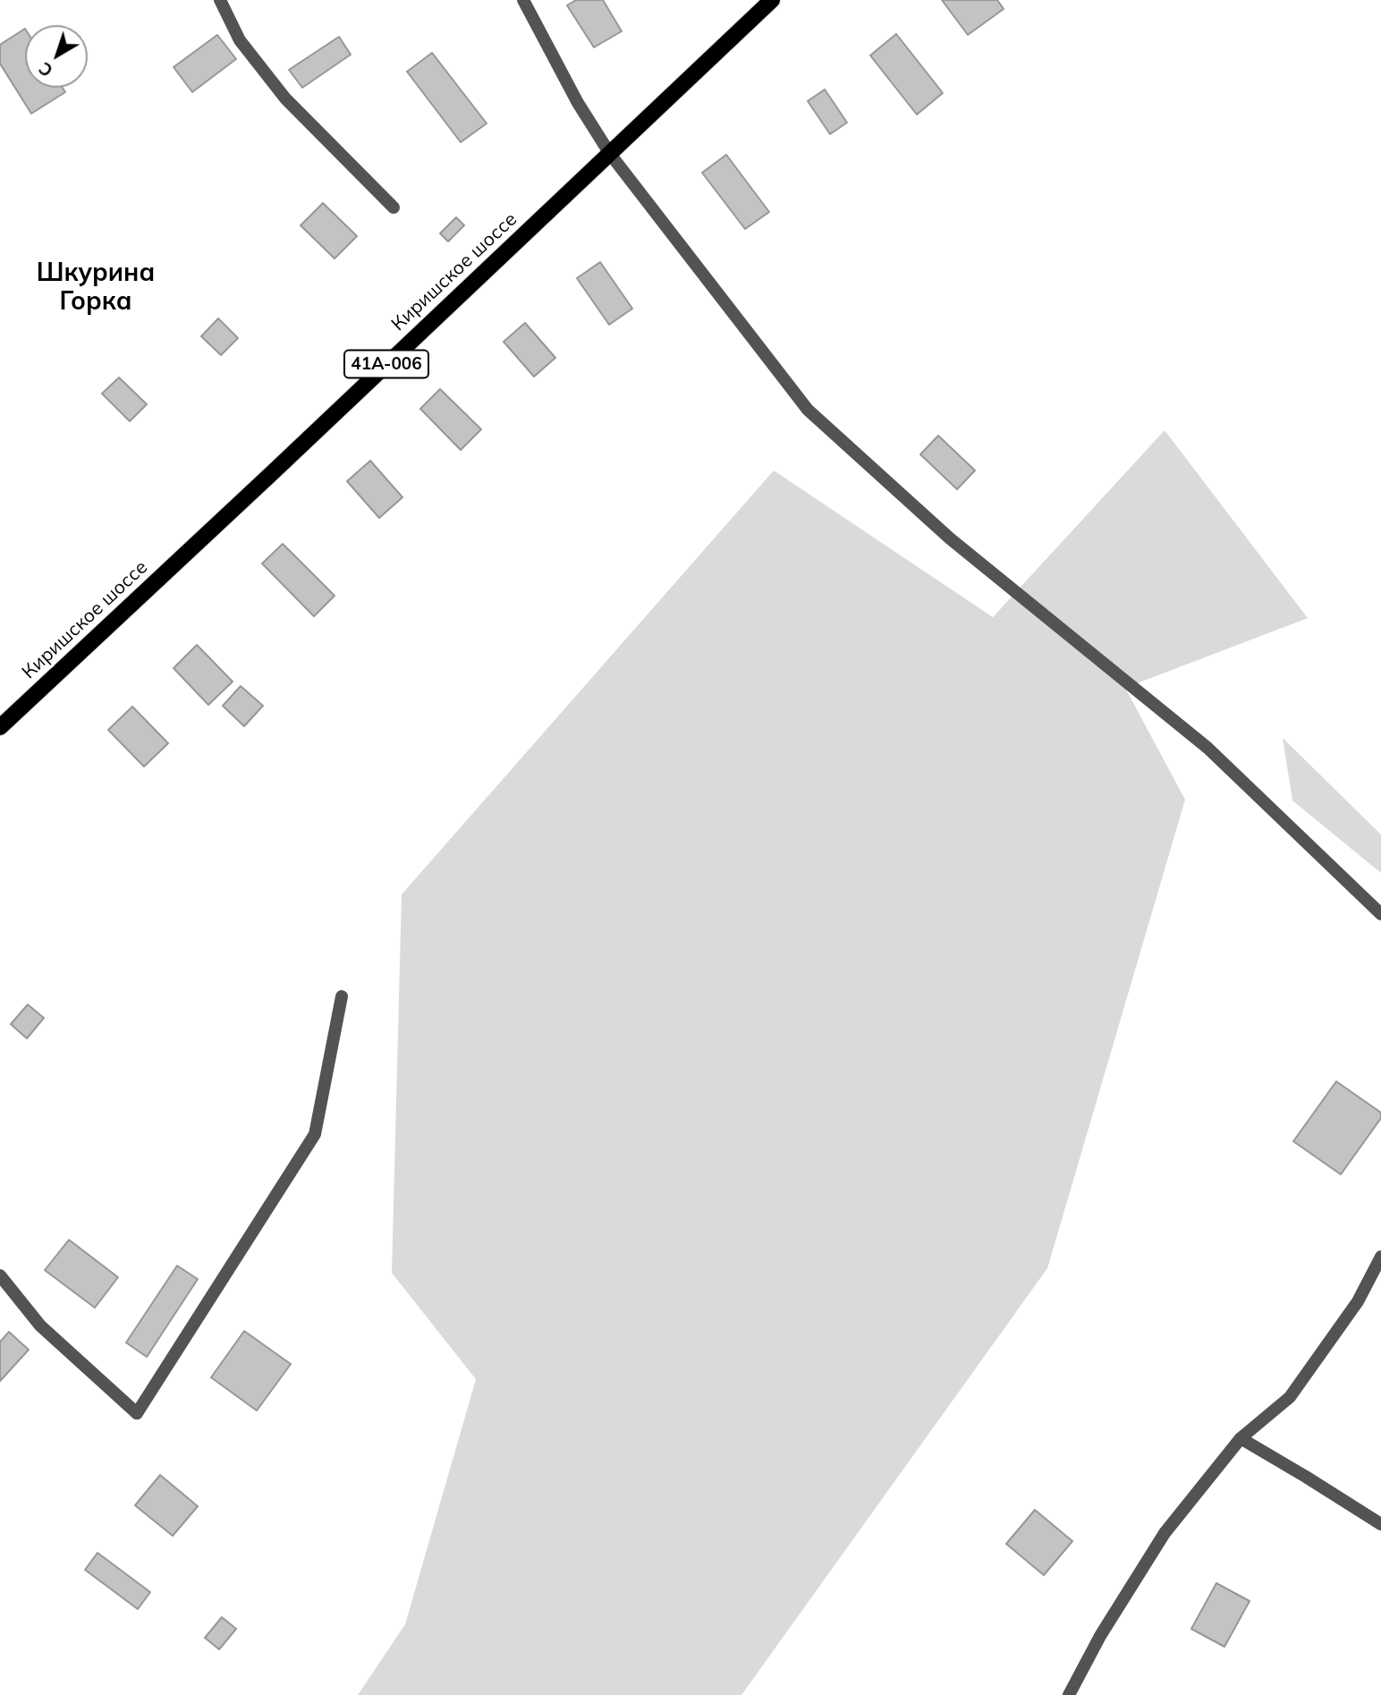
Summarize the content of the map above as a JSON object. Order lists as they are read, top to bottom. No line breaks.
{"streets":{"main road":["Киришское шоссе","41А-006"]},"districts":["Шкурина Горка"],"north":"bottom left"}
